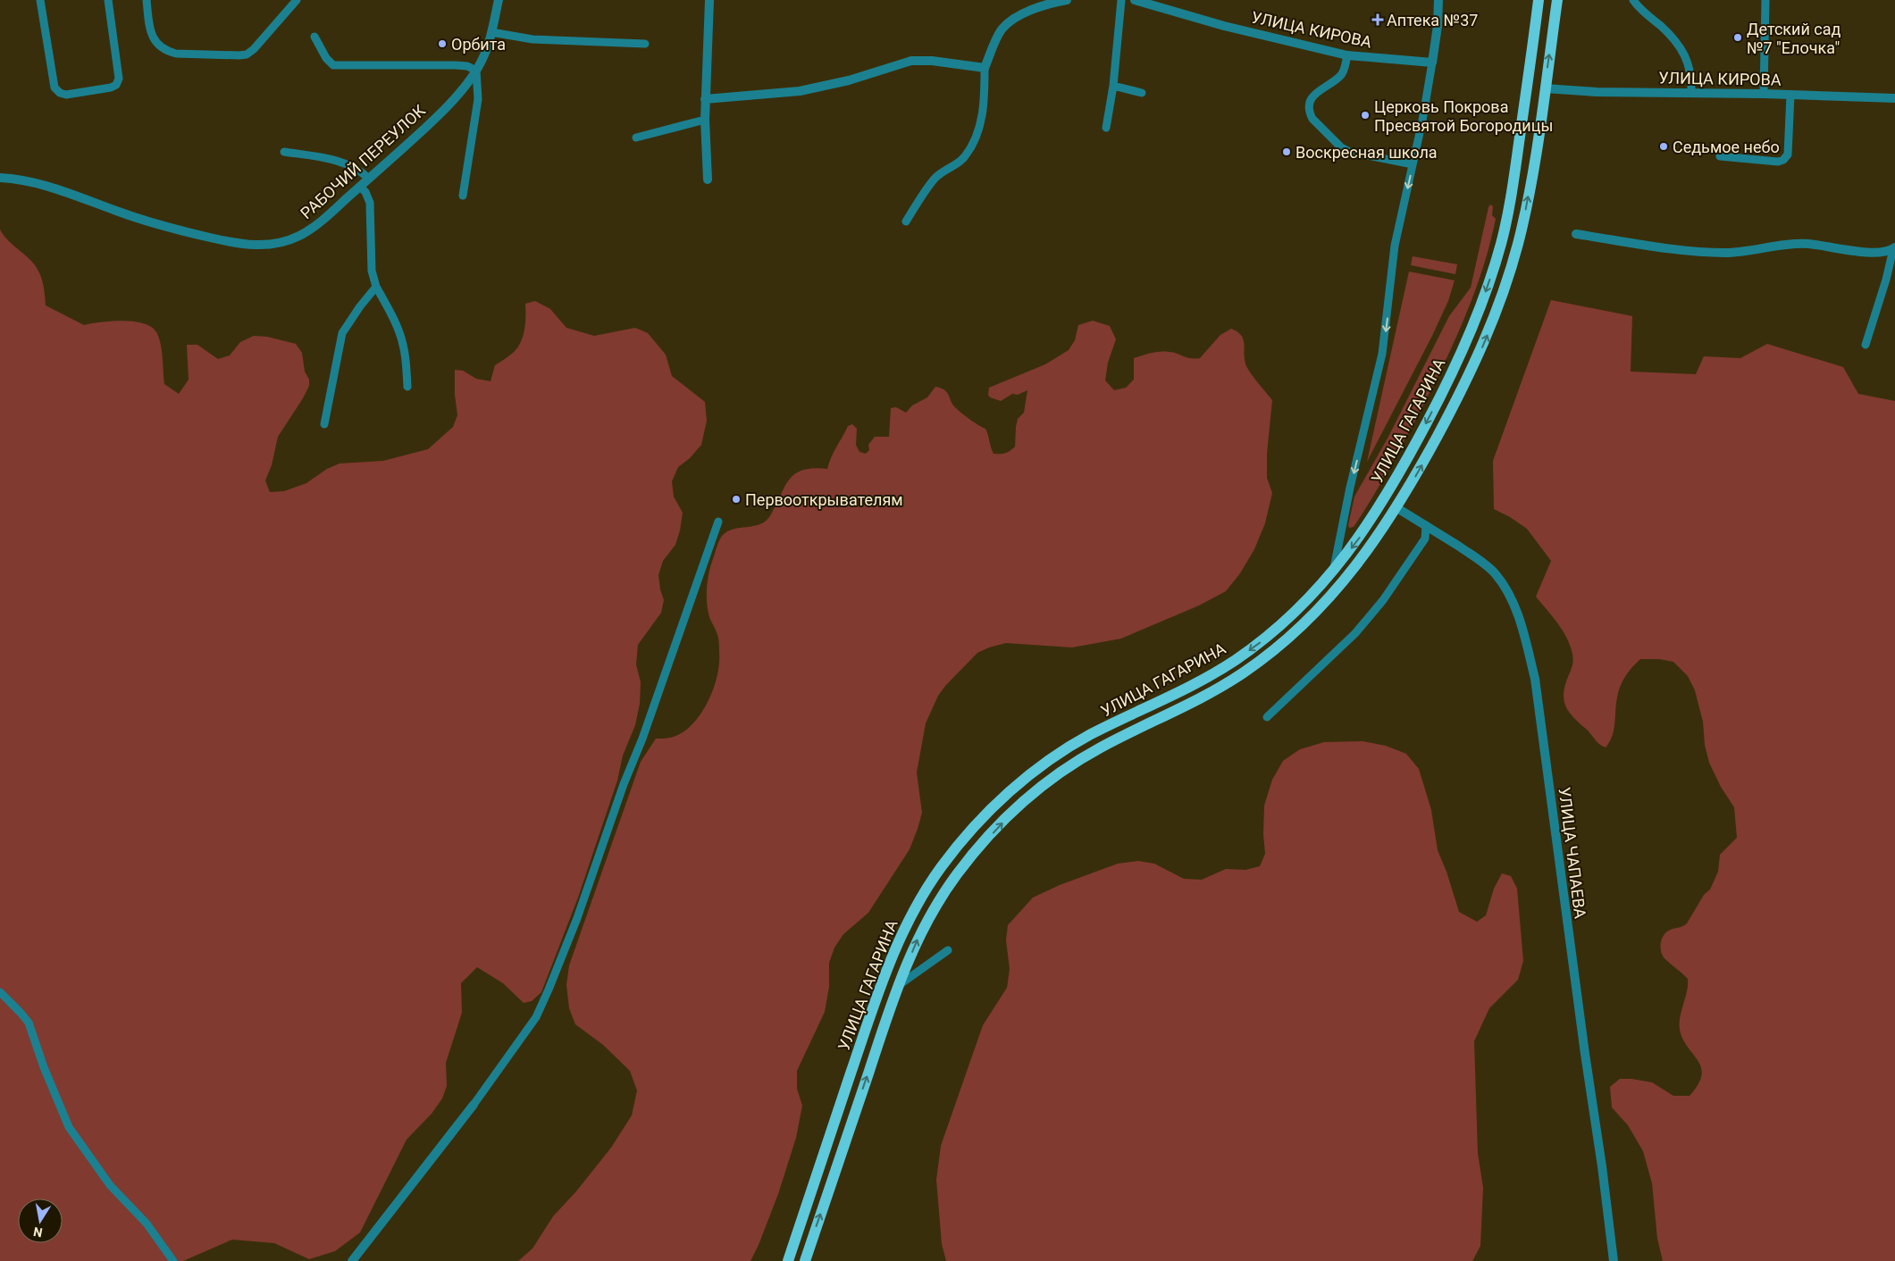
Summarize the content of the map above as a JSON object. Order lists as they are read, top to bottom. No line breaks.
{"streets":{"main road":["УЛИЦА ГАГАРИНА"],"street":["УЛИЦА КИРОВА","РАБОЧИЙ ПЕРЕУЛОК","УЛИЦА ЧАПАЕВА"]},"crossings":[["УЛИЦА КИРОВА","УЛИЦА ГАГАРИНА"],["УЛИЦА ГАГАРИНА","УЛИЦА ЧАПАЕВА"]],"places":{"health":["Аптека №37"],"other":["Детский сад №7 \"Елочка\"","Орбита","Церковь Покрова Пресвятой Богородицы","Седьмое небо","Воскресная школа","Первооткрывателям"]},"north":"bottom"}
